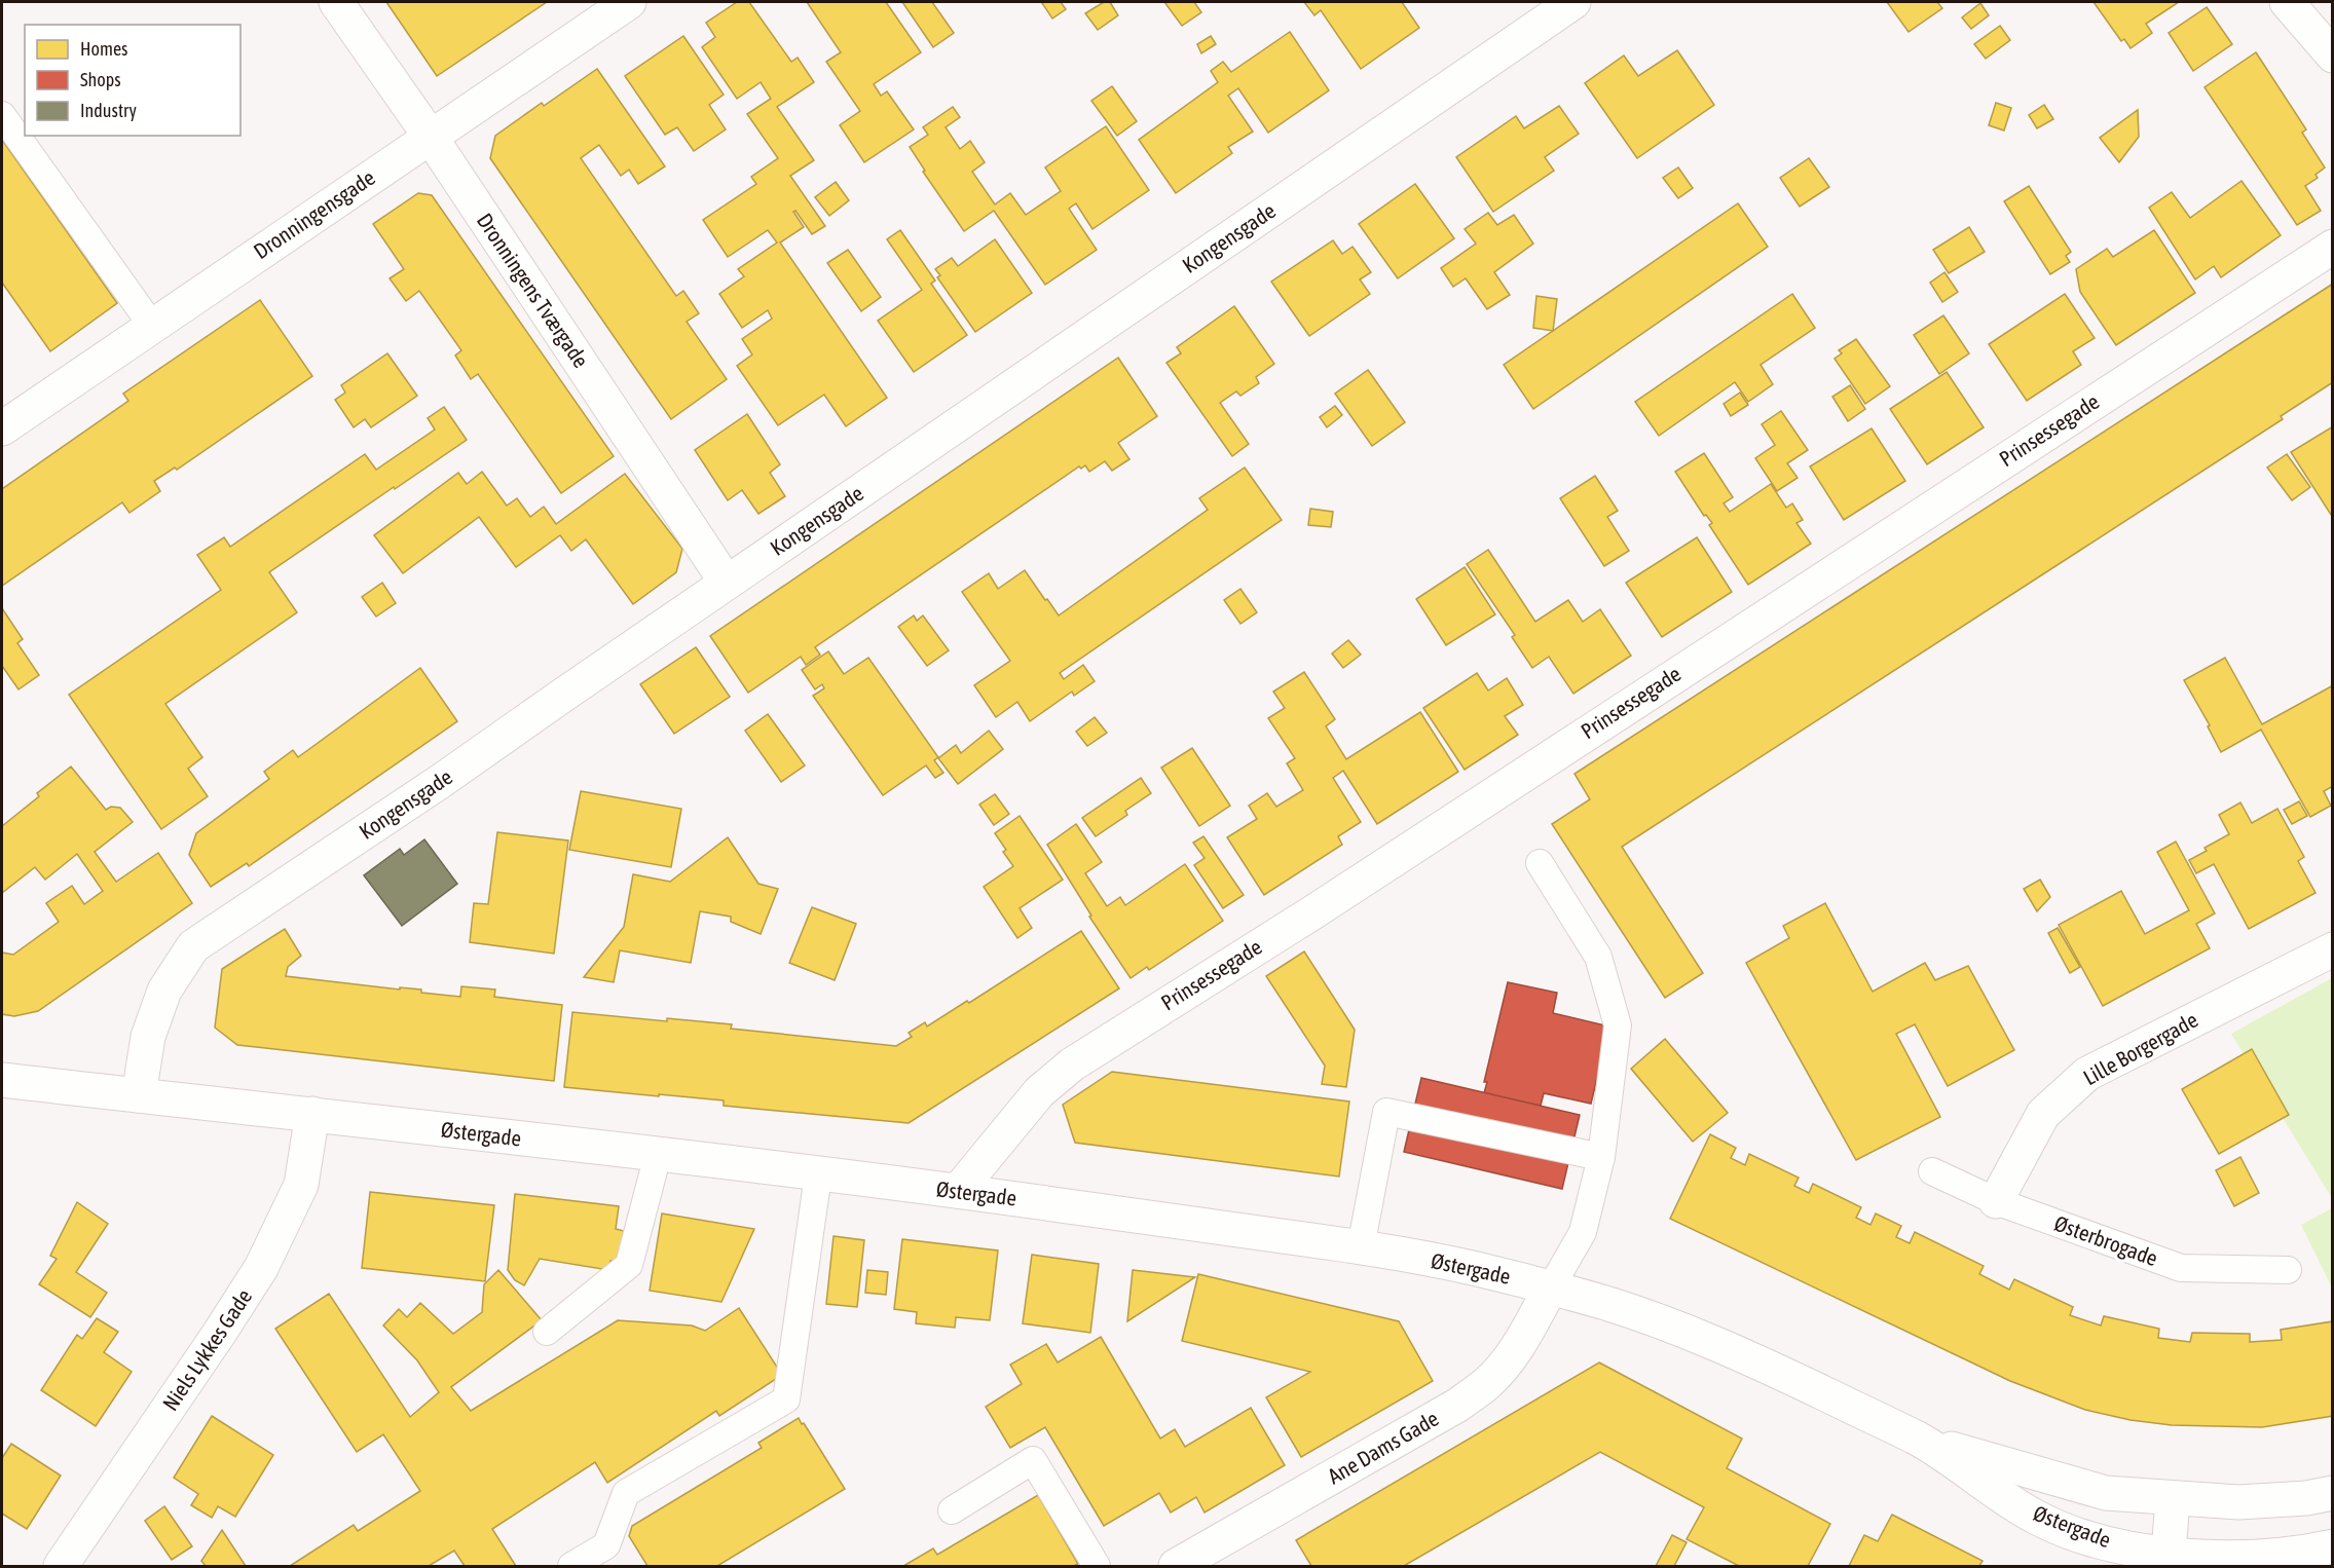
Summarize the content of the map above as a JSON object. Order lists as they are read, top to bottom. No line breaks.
{"streets":{"street":["Dronningensgade","Kongensgade","Dronningens Tværgade","Prinsessegade","Lille Borgergade","Østergade","Niels Lykkes Gade","Ane Dams Gade"],"lane":["Østerbrogade"]},"crossings":[["Dronningensgade","Dronningens Tværgade"],["Kongensgade","Dronningens Tværgade"],["Kongensgade","Østergade"],["Prinsessegade","Østergade"],["Lille Borgergade","Østerbrogade"],["Østergade","Niels Lykkes Gade"],["Østergade","Ane Dams Gade"]],"legend":["Homes","Shops","Industry"]}
